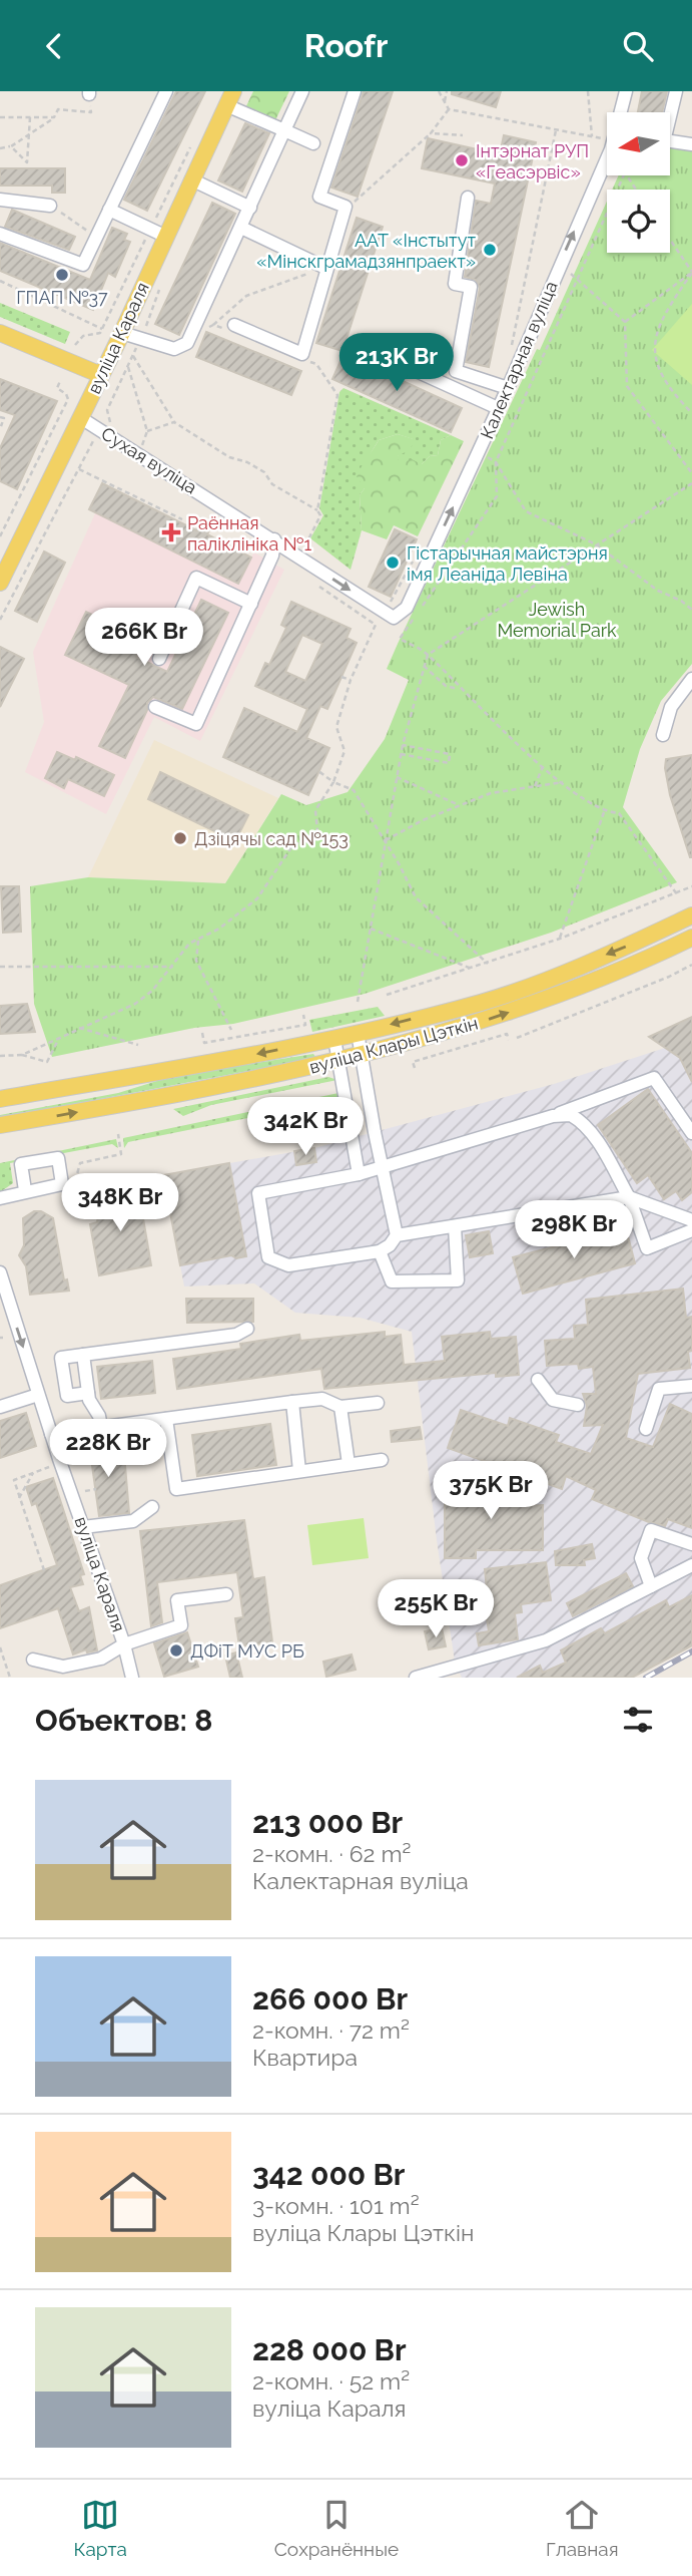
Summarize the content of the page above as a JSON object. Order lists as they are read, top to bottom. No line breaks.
{"streets":{"main road":["вуліца Караля","вуліца Клары Цэткін"],"street":["Калектарная вуліца","Сухая вуліца"]},"crossings":[["вуліца Караля","Сухая вуліца"],["Калектарная вуліца","Сухая вуліца"]],"one_way":["Калектарная вуліца","Сухая вуліца"],"parks":["Jewish Memorial Park"],"places":{"other":["Інтэрнат РУП «Геасэрвіс»","ААТ «Інстытут «Мінскграмадзянпраект»","ГПАП №37","Гістарычная майстэрня імя Леаніда Левіна","Дзіцячы сад №153","ДФіТ МУС РБ"],"health":["Раённая паліклініка №1"]},"north":"left","page":{"header":"Roofr","price":["213K Br","266K Br","342K Br","348K Br","298K Br","228K Br","375K Br","255K Br"],"heading":"Объектов: 8","list":[{"name":"213 000 Br","note":"2-комн. · 62 m² · Калектарная вуліца"},{"name":"266 000 Br","note":"2-комн. · 72 m² · Квартира"},{"name":"342 000 Br","note":"3-комн. · 101 m² · вуліца Клары Цэткін"},{"name":"228 000 Br","note":"2-комн. · 52 m² · вуліца Караля"}],"tabs":["Карта","Сохранённые","Главная"]}}
